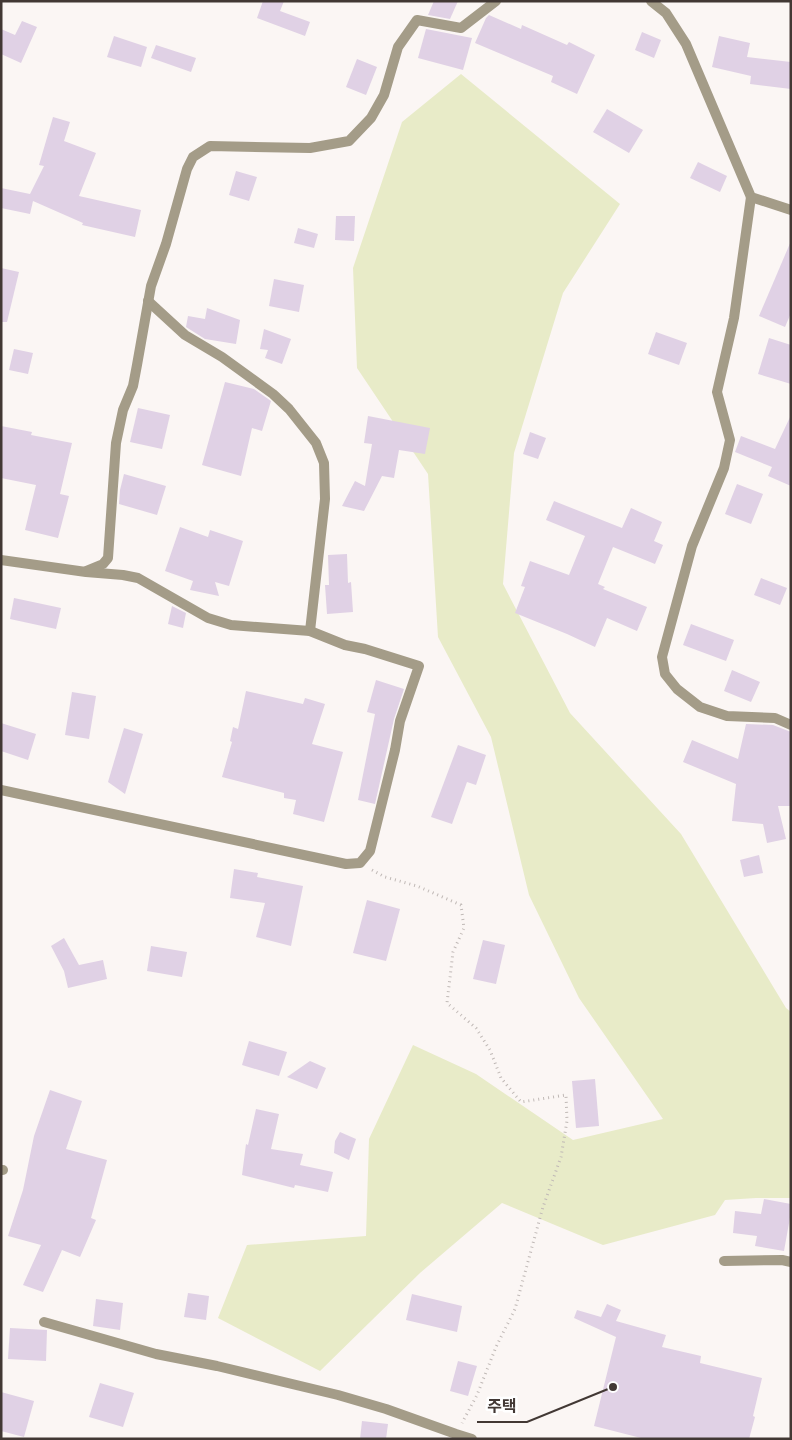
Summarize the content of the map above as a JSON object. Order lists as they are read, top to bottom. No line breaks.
{"places":["주택"]}
